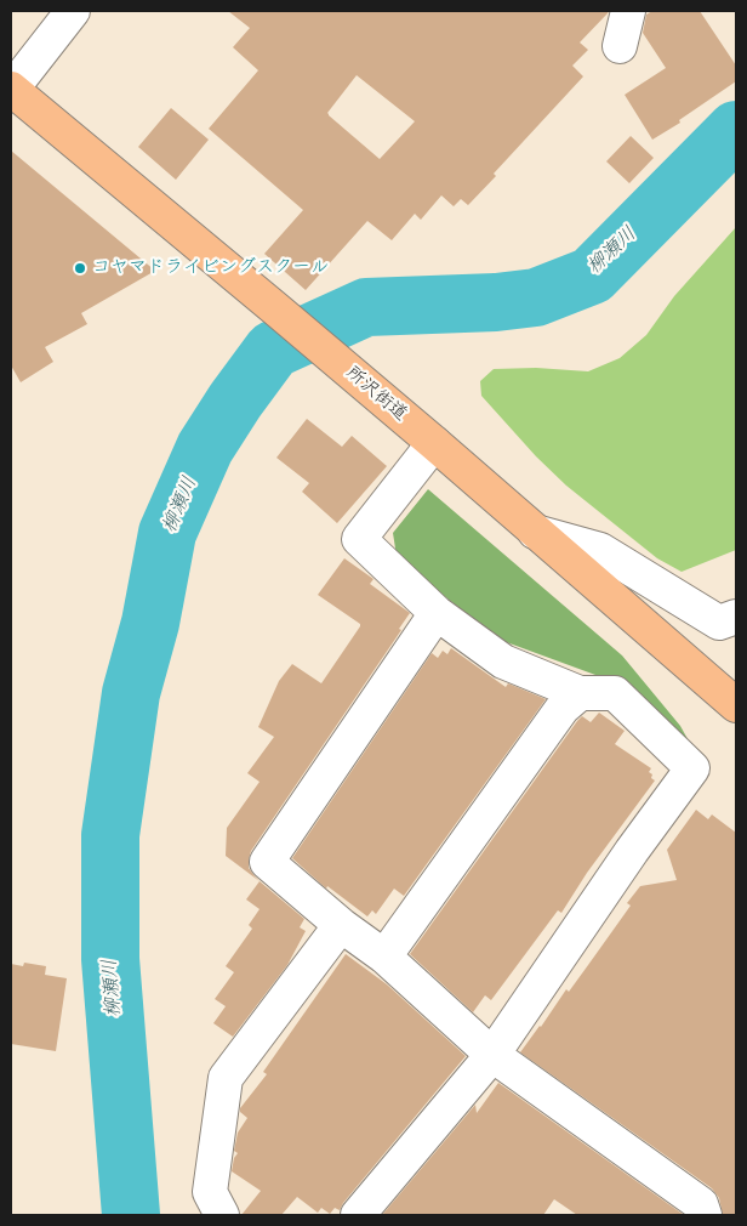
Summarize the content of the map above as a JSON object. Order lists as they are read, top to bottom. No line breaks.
{"streets":{"main road":["所沢街道"]},"water":["柳瀬川"],"places":["コヤマドライビングスクール"]}
